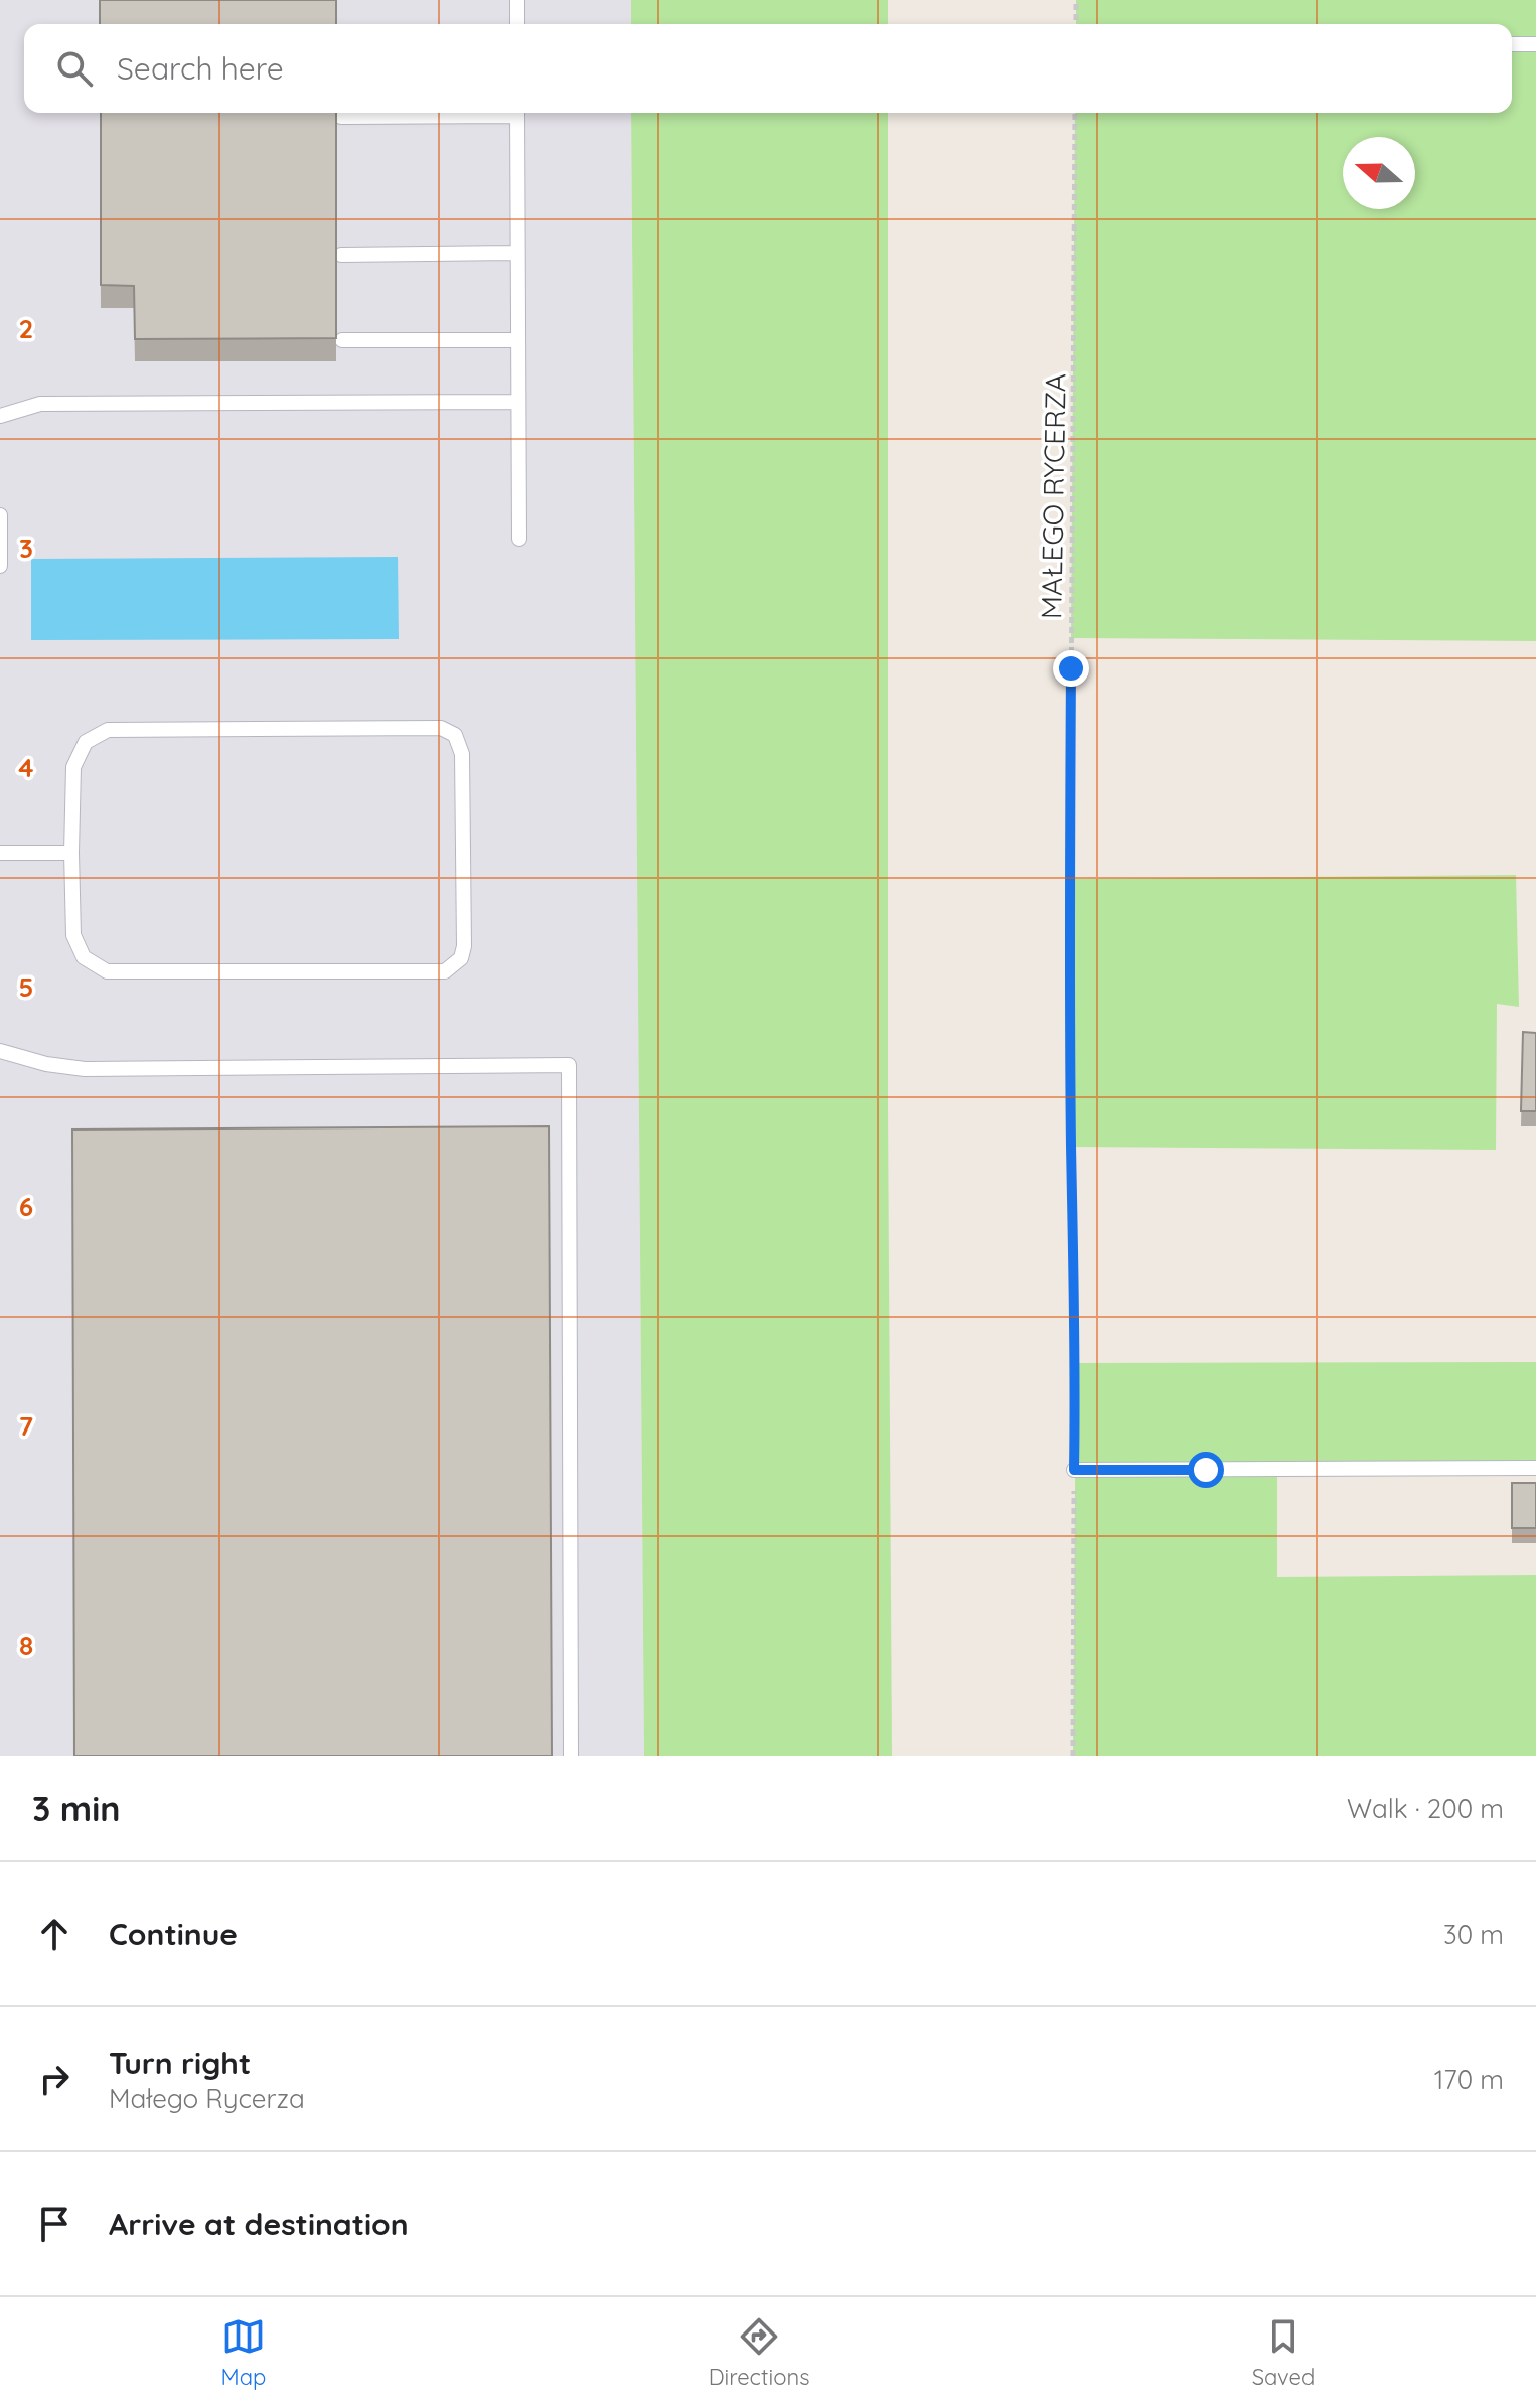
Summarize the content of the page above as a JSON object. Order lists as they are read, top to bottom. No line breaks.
{"streets":{"path":["MAŁEGO RYCERZA"]},"north":"left","page":{"search":"Search here","heading":["3 min","Walk · 200 m"],"list":[["Continue","30 m"],["Turn right","Małego Rycerza","170 m"],"Arrive at destination"],"nav":["Map","Directions","Saved"]},"grid":{"rows":["2","3","4","5","6","7","8"]}}
